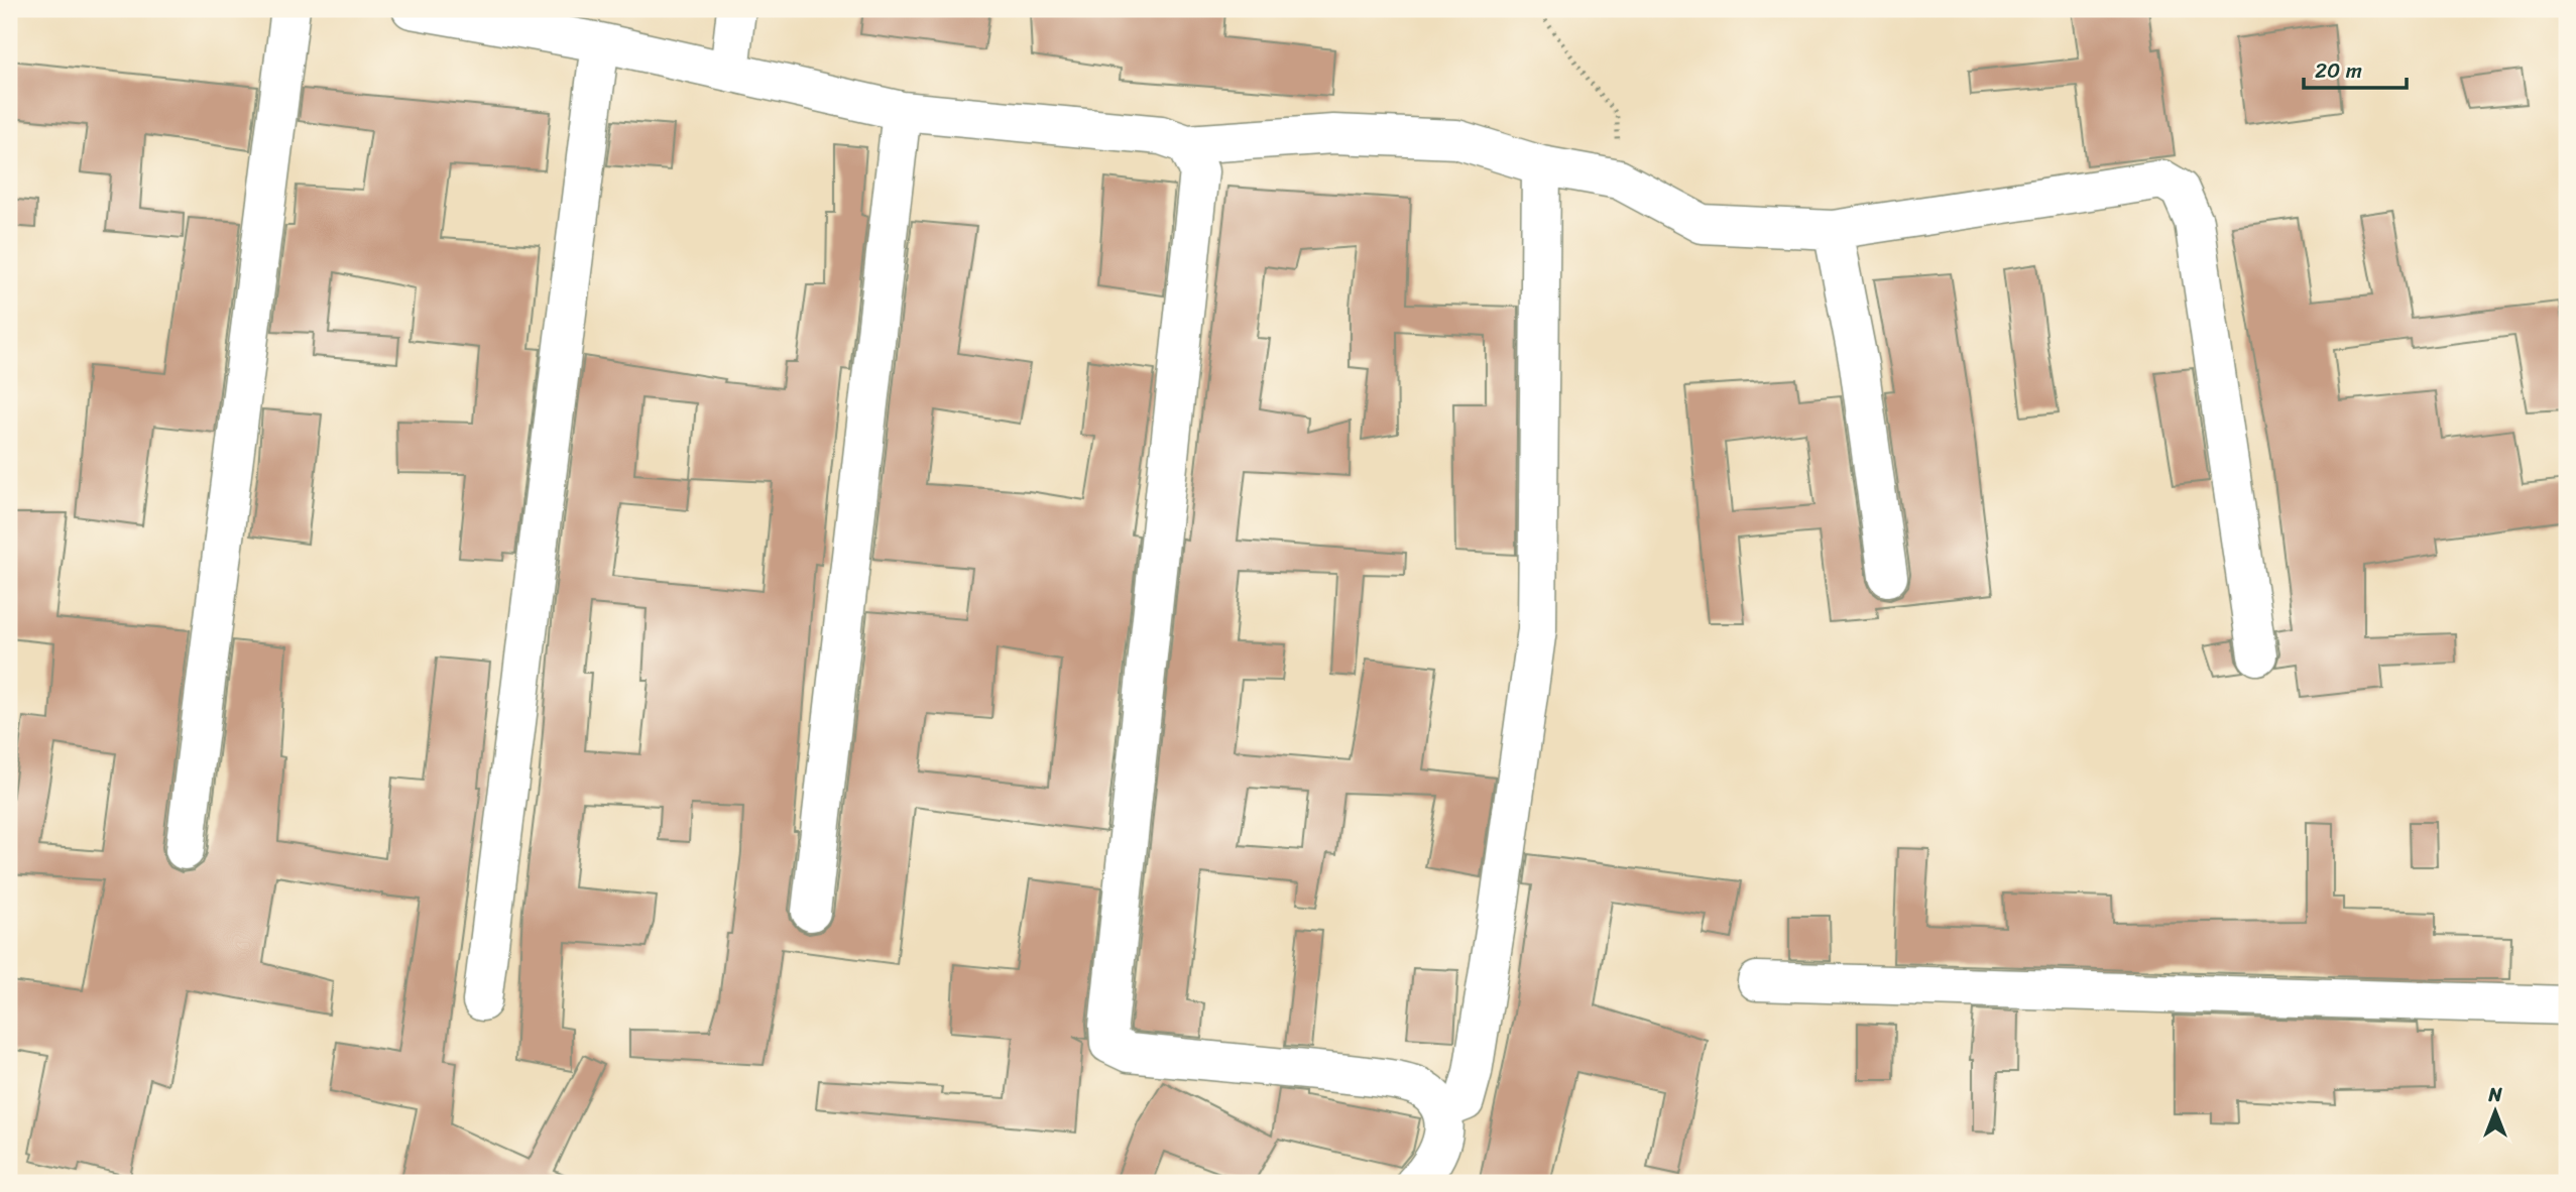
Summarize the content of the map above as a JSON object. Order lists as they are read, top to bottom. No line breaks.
{"scale_bar":"20 m","north":"top"}
